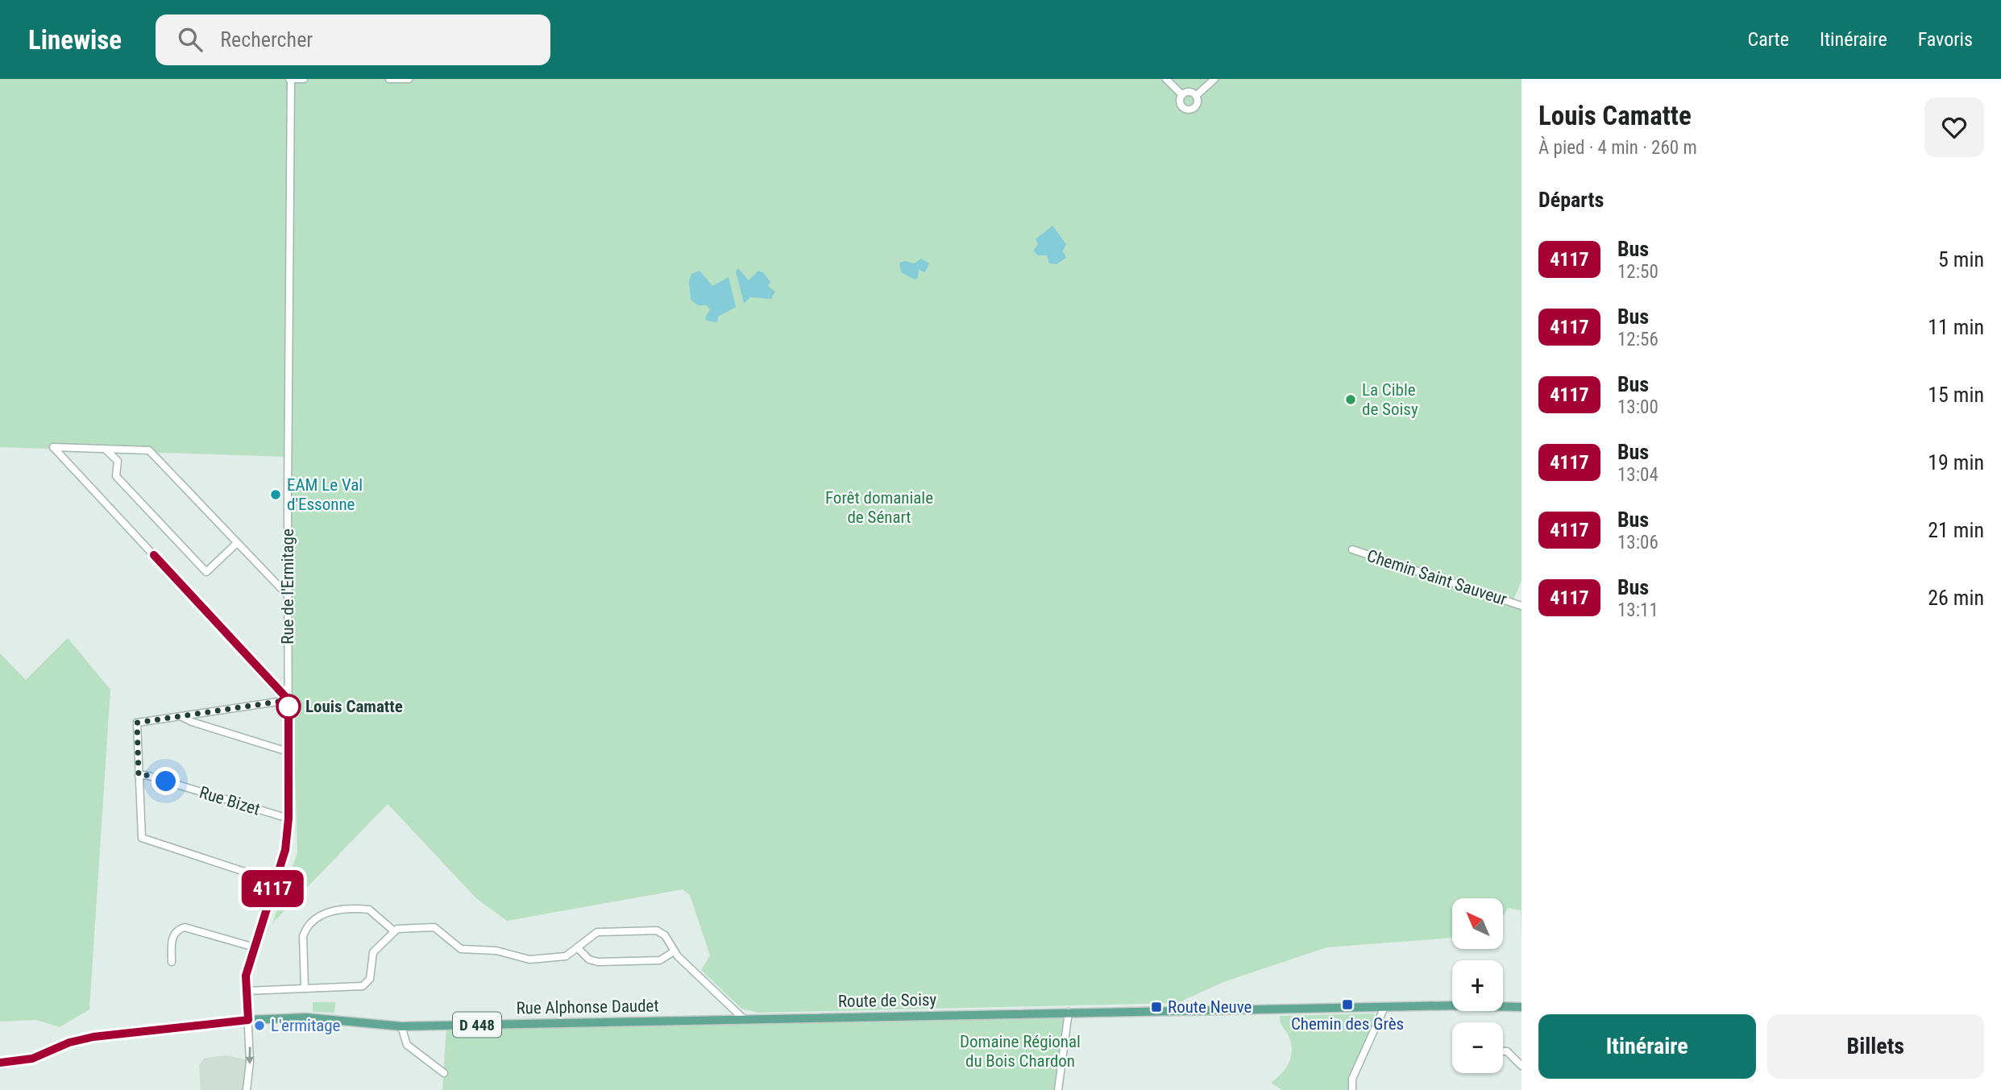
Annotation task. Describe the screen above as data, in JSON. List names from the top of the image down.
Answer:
{
  "streets": {
    "main road": ["Route de Soisy", "Rue Alphonse Daudet", "D 448"],
    "street": ["Chemin Saint Sauveur", "Rue de l'Ermitage", "Rue Bizet"]
  },
  "crossings": [
    ["Rue de l'Ermitage", "Rue Bizet"],
    ["Rue de l'Ermitage", "Rue Alphonse Daudet"],
    ["Route de Soisy", "Rue Alphonse Daudet"],
    ["Route de Soisy", "D 448"]
  ],
  "parks": ["Forêt domaniale de Sénart", "Domaine Régional du Bois Chardon"],
  "places": {
    "other": [
      "La Cible de Soisy",
      "EAM Le Val d'Essonne",
      "Louis Camatte",
      "L'ermitage"
    ],
    "transit": ["Chemin des Grès", "Route Neuve"]
  },
  "lines": ["bus line 4117"],
  "north": "top left",
  "page": {
    "header": "Linewise",
    "search": "Rechercher",
    "nav": ["Carte", "Itinéraire", "Favoris"],
    "on_map": "4117",
    "heading": [
      ["Louis Camatte", "À pied · 4 min · 260 m"],
      "Départs"
    ],
    "list": [
      {
        "mark": "4117",
        "name": "Bus",
        "note": "12:50",
        "value": "5 min"
      },
      {
        "mark": "4117",
        "name": "Bus",
        "note": "12:56",
        "value": "11 min"
      },
      {
        "mark": "4117",
        "name": "Bus",
        "note": "13:00",
        "value": "15 min"
      },
      {
        "mark": "4117",
        "name": "Bus",
        "note": "13:04",
        "value": "19 min"
      },
      {
        "mark": "4117",
        "name": "Bus",
        "note": "13:06",
        "value": "21 min"
      },
      {
        "mark": "4117",
        "name": "Bus",
        "note": "13:11",
        "value": "26 min"
      }
    ],
    "map_buttons": ["+", "−"],
    "buttons": ["Itinéraire", "Billets"]
  }
}
